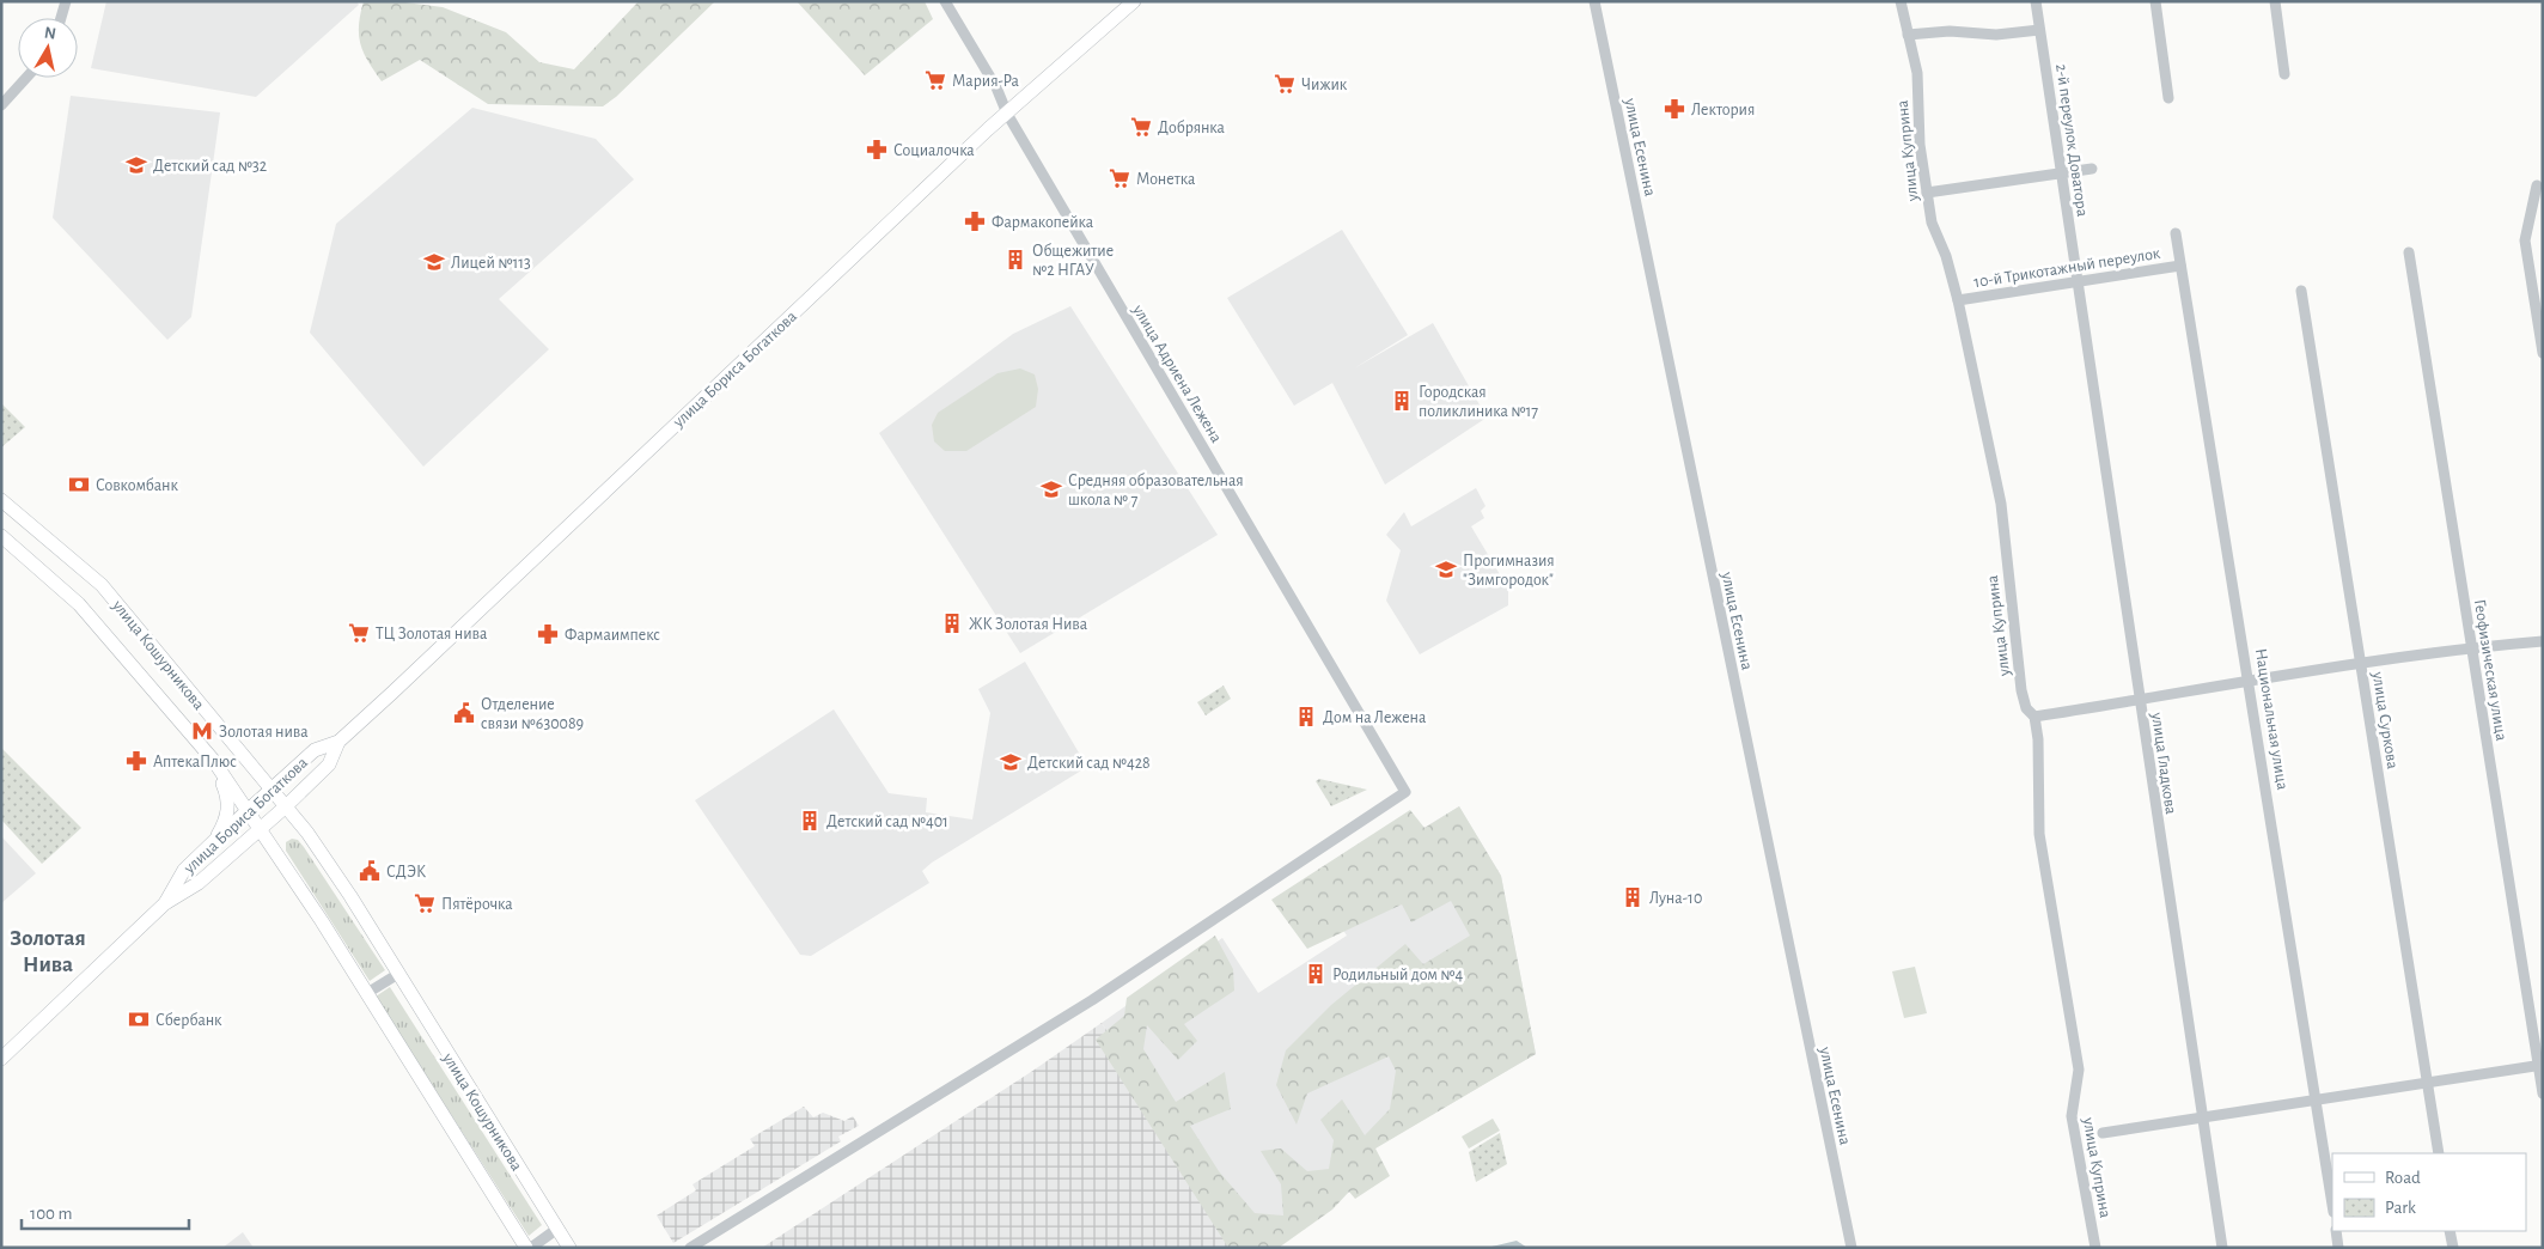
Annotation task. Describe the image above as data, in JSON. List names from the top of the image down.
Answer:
{
  "streets": {
    "main road": ["улица Бориса Богаткова", "улица Кошурникова"],
    "street": [
      "2-й переулок Доватора",
      "улица Есенина",
      "улица Куприна",
      "10-й Трикотажный переулок",
      "улица Адриена Лежена",
      "Геофизическая улица",
      "Национальная улица",
      "улица Суркова",
      "улица Гладкова"
    ]
  },
  "crossings": [
    ["2-й переулок Доватора", "10-й Трикотажный переулок"],
    ["2-й переулок Доватора", "улица Гладкова"],
    ["улица Куприна", "10-й Трикотажный переулок"],
    ["10-й Трикотажный переулок", "Национальная улица"],
    ["10-й Трикотажный переулок", "улица Гладкова"],
    ["улица Бориса Богаткова", "улица Адриена Лежена"],
    ["улица Бориса Богаткова", "улица Кошурникова"]
  ],
  "districts": ["Золотая Нива"],
  "places": {
    "supermarket": [
      "Мария-Ра",
      "Чижик",
      "Добрянка",
      "Монетка",
      "ТЦ Золотая нива",
      "Пятёрочка"
    ],
    "pharmacy": [
      "Лектория",
      "Социалочка",
      "Фармакопейка",
      "Фармаимпекс",
      "АптекаПлюс"
    ],
    "school or university": [
      "Детский сад №32",
      "Лицей №113",
      "Средняя образовательная школа № 7",
      "Прогимназия \"Зимгородок\"",
      "Детский сад №428"
    ],
    "building": [
      "Общежитие №2 НГАУ",
      "Городская поликлиника №17",
      "ЖК Золотая Нива",
      "Дом на Лежена",
      "Детский сад №401",
      "Луна-10",
      "Родильный дом №4"
    ],
    "bank": ["Совкомбанк", "Сбербанк"],
    "public building": ["Отделение связи №630089", "СДЭК"],
    "metro station": ["Золотая нива"]
  },
  "legend": ["Road", "Park"],
  "scale_bar": "100 m",
  "north": "top"
}
